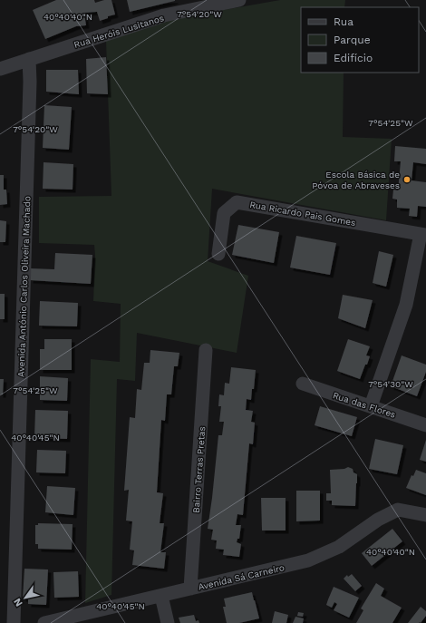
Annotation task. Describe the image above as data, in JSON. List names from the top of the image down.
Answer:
{
  "streets": {
    "street": [
      "Rua Heróis Lusitanos",
      "Rua Ricardo Pais Gomes",
      "Avenida António Carlos Oliveira Machado",
      "Rua das Flores",
      "Bairro Terras Pretas",
      "Avenida Sá Carneiro"
    ]
  },
  "crossings": [
    ["Rua Heróis Lusitanos", "Avenida António Carlos Oliveira Machado"],
    ["Bairro Terras Pretas", "Avenida Sá Carneiro"]
  ],
  "places": ["Escola Básica de Póvoa de Abraveses"],
  "legend": ["Rua", "Parque", "Edifício"],
  "north": "bottom left",
  "coordinates": [
    "7°54'20\"W",
    "40°40'40\"N",
    "7°54'25\"W",
    "7°54'30\"W",
    "40°40'45\"N"
  ]
}
